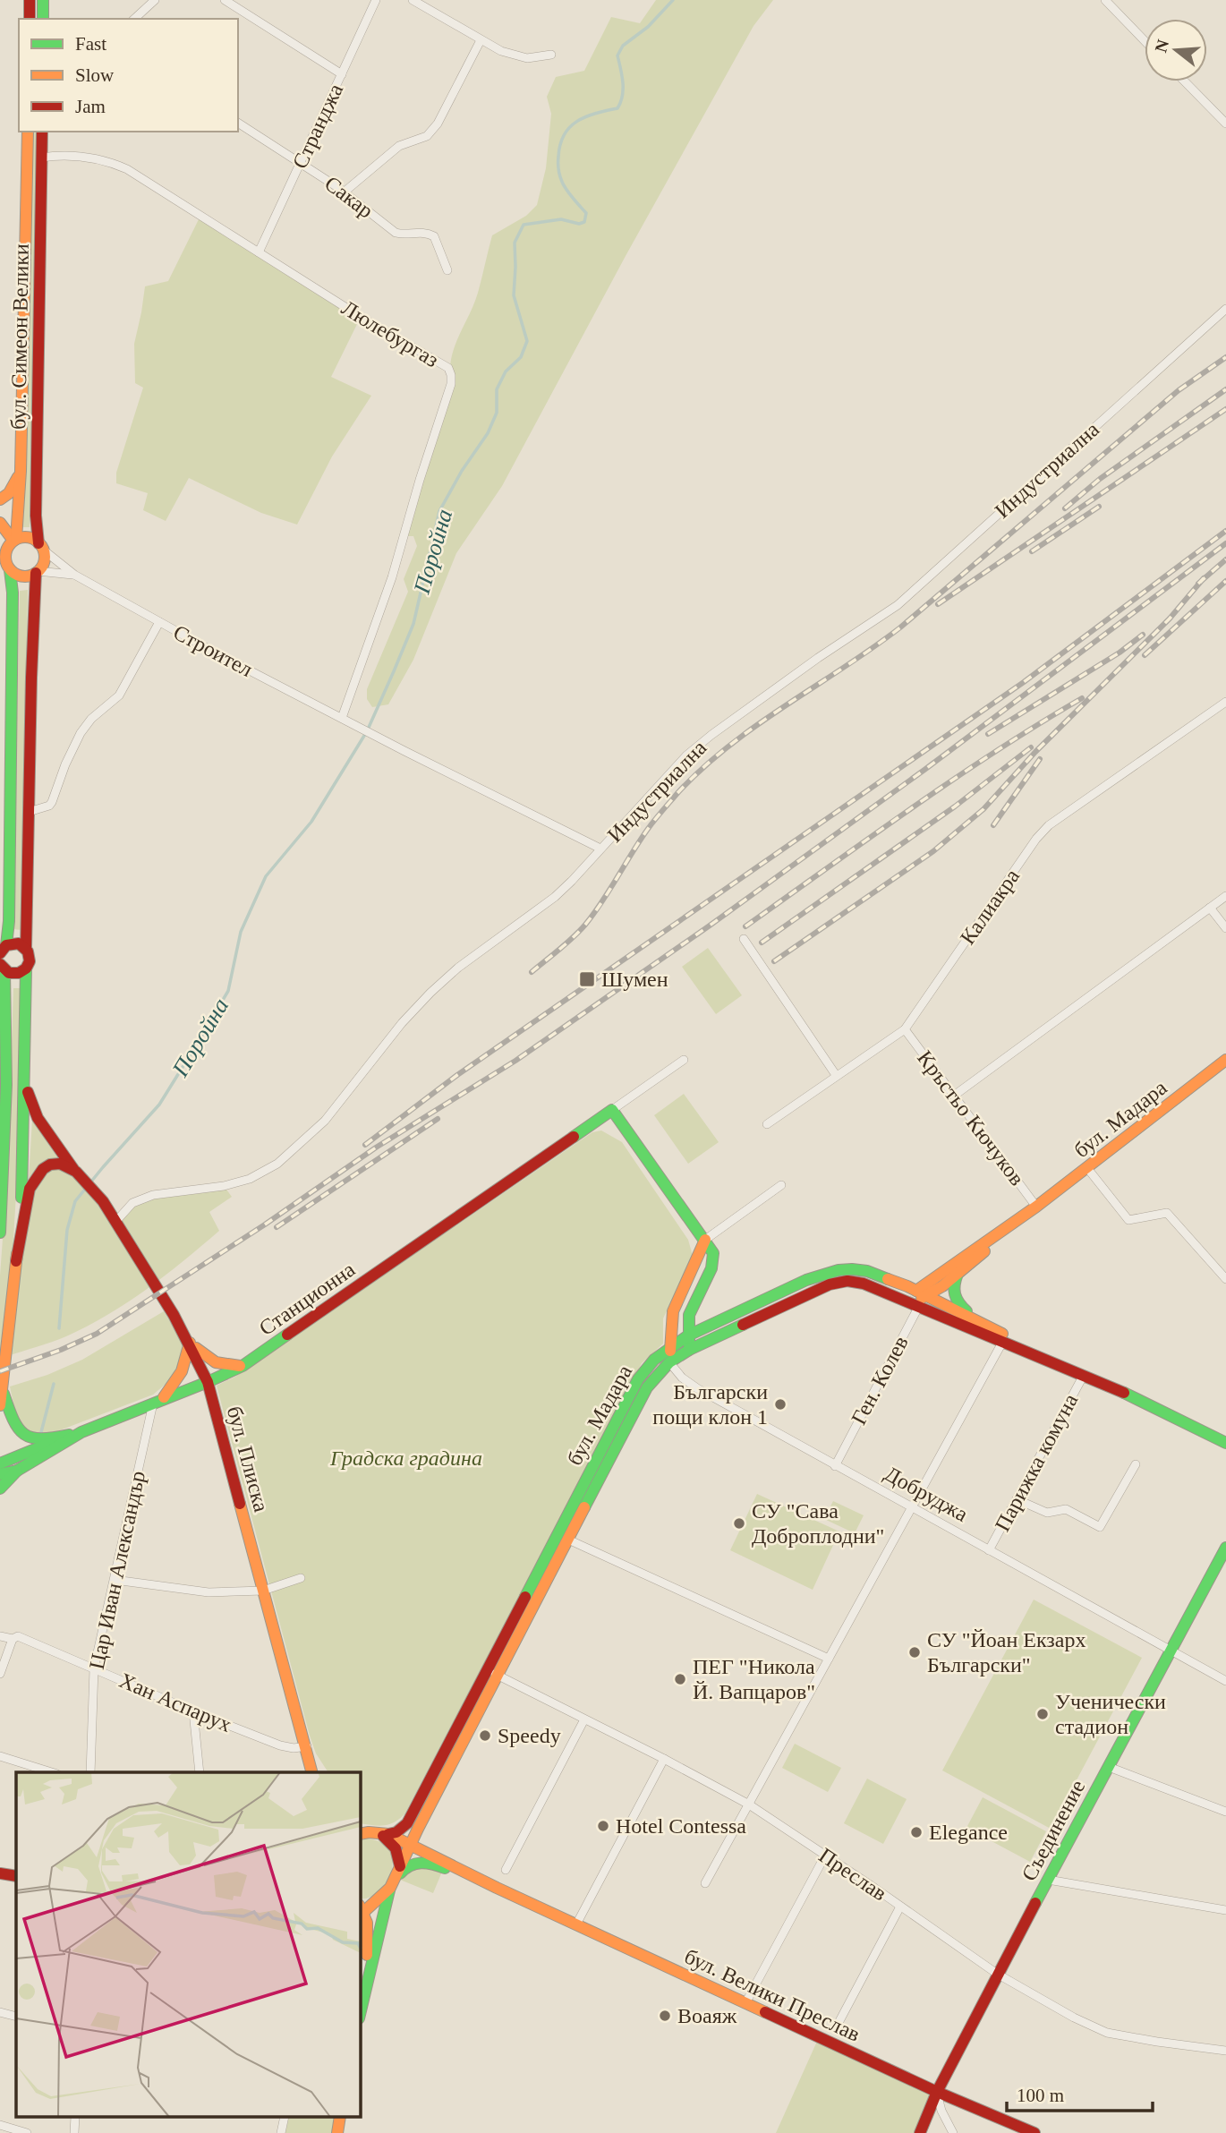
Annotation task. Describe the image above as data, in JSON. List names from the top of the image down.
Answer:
{
  "streets": {
    "main road": [
      "бул. Симеон Велики",
      "бул. Мадара",
      "Станционна",
      "бул. Плиска",
      "Съединение",
      "бул. Велики Преслав"
    ],
    "street": [
      "Странджа",
      "Сакар",
      "Люлебургаз",
      "Индустриална",
      "Строител",
      "Калиакра",
      "Кръстьо Кючуков",
      "Ген. Колев",
      "Парижка комуна",
      "Добруджа",
      "Цар Иван Александър",
      "Хан Аспарух",
      "Преслав"
    ]
  },
  "crossings": [
    ["Странджа", "Сакар"],
    ["Странджа", "Люлебургаз"],
    ["Люлебургаз", "бул. Симеон Велики"],
    ["Люлебургаз", "Строител"],
    ["Индустриална", "Строител"],
    ["Индустриална", "бул. Плиска"],
    ["Калиакра", "Кръстьо Кючуков"],
    ["Кръстьо Кючуков", "бул. Мадара"],
    ["бул. Мадара", "Ген. Колев"],
    ["бул. Мадара", "Добруджа"],
    ["бул. Мадара", "Преслав"],
    ["бул. Мадара", "бул. Велики Преслав"],
    ["Станционна", "бул. Плиска"],
    ["Станционна", "Цар Иван Александър"],
    ["Ген. Колев", "Добруджа"],
    ["бул. Плиска", "Хан Аспарух"],
    ["Парижка комуна", "Добруджа"],
    ["Добруджа", "Съединение"],
    ["Цар Иван Александър", "Хан Аспарух"],
    ["Съединение", "Преслав"],
    ["Съединение", "бул. Велики Преслав"]
  ],
  "water": ["Поройна"],
  "parks": ["Градска градина"],
  "places": {
    "transit": ["Шумен"],
    "other": [
      "Български пощи клон 1",
      "СУ \"Сава Доброплодни\"",
      "СУ \"Йоан Екзарх Български\"",
      "ПЕГ \"Никола Й. Вапцаров\"",
      "Ученически стадион",
      "Speedy",
      "Hotel Contessa",
      "Elegance",
      "Воаяж"
    ]
  },
  "legend": ["Fast", "Slow", "Jam"],
  "scale_bar": "100 m",
  "north": "left"
}
